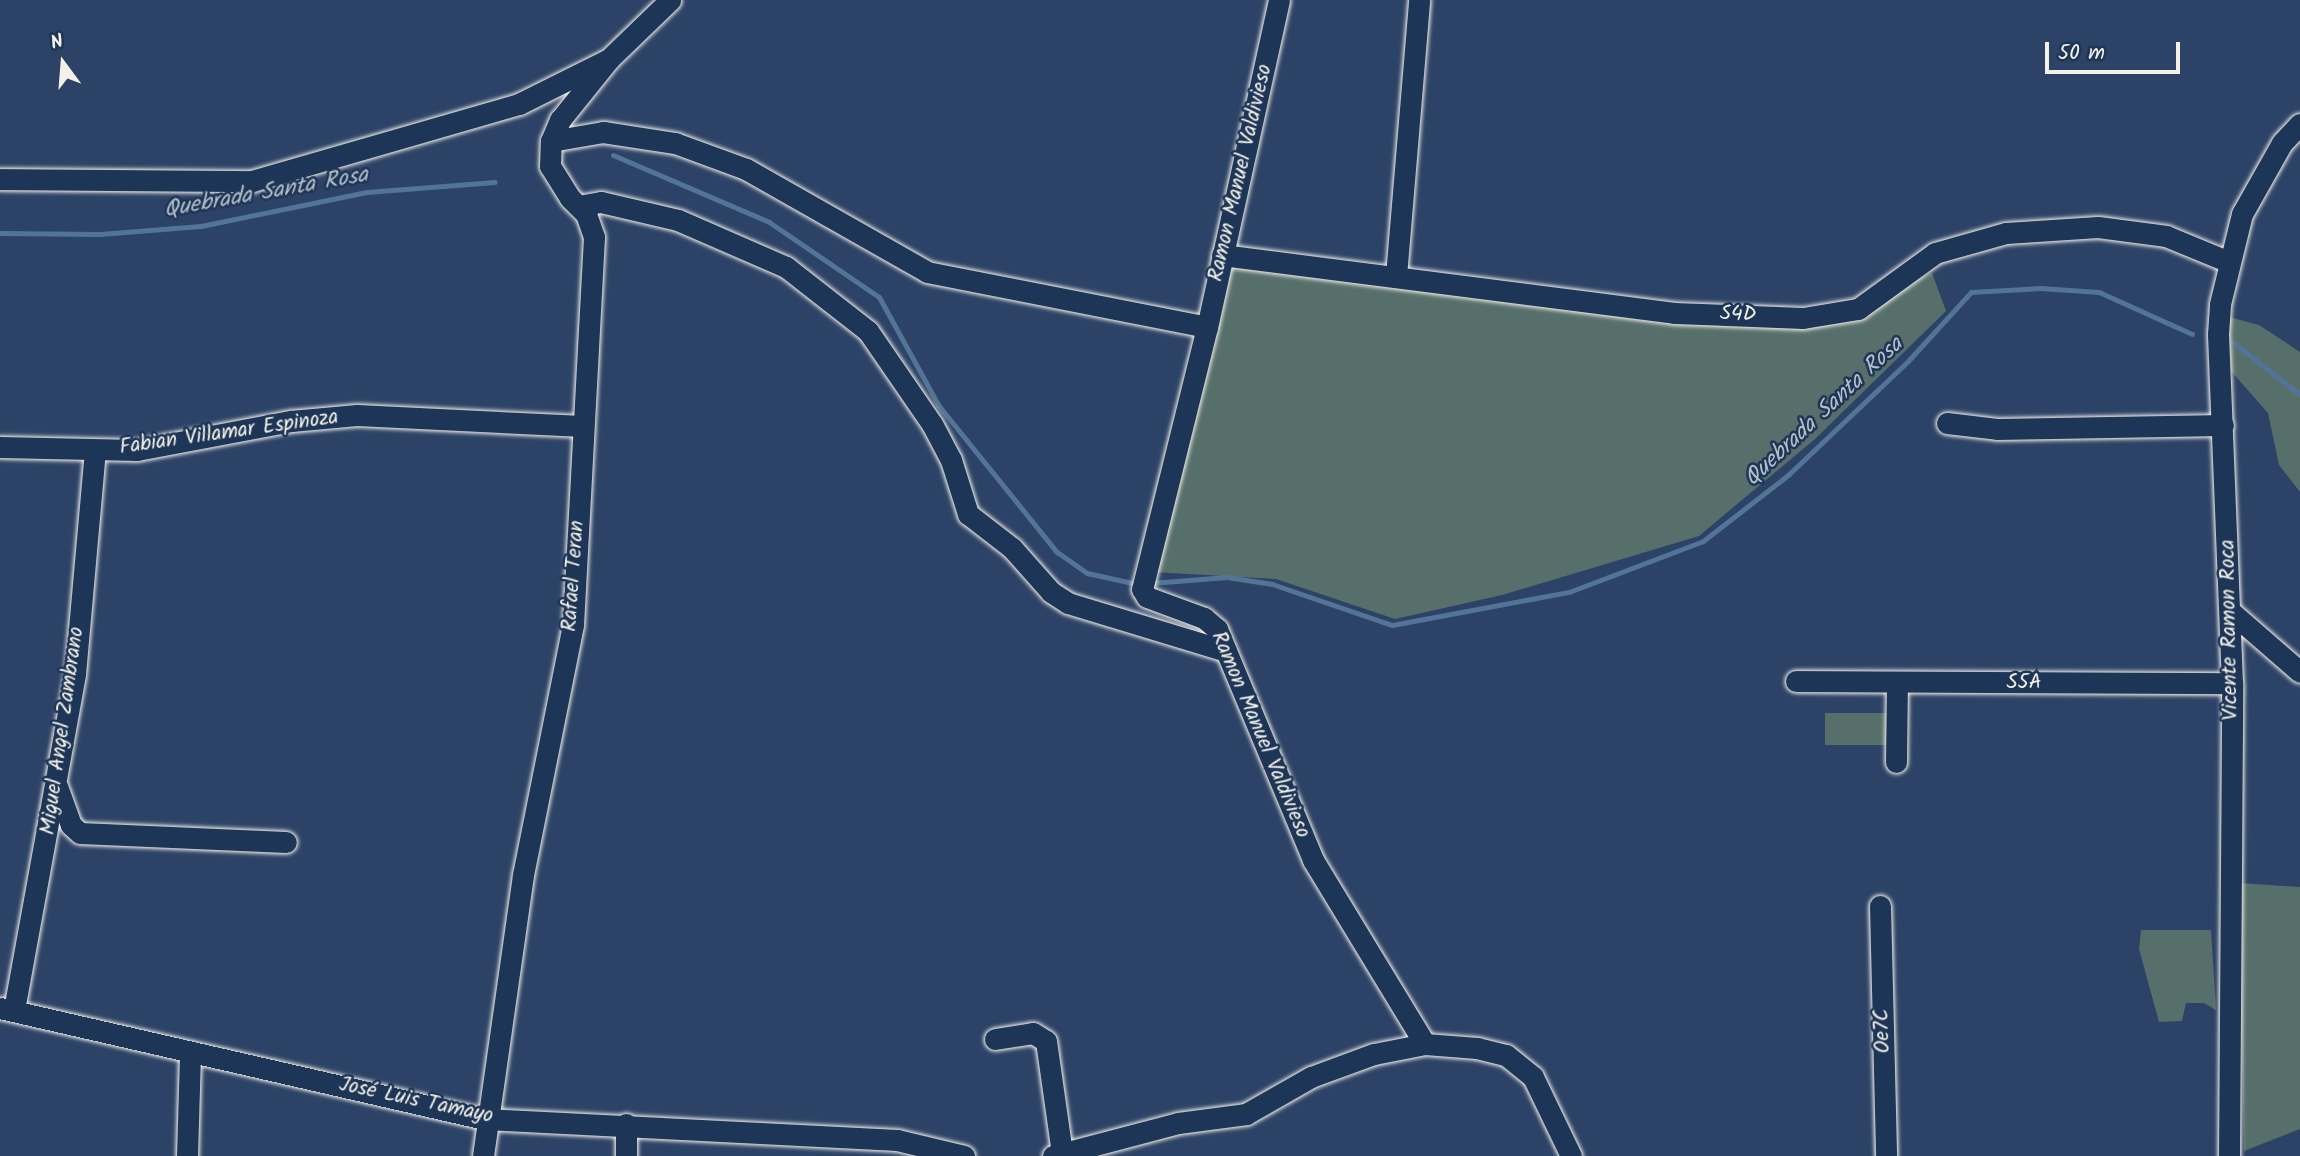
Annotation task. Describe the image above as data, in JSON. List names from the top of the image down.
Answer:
{
  "streets": {
    "street": [
      "Ramon Manuel Valdivieso",
      "S4D",
      "Fabian Villamar Espinoza",
      "Rafael Teran",
      "Vicente Ramon Roca",
      "S5A",
      "Miguel Angel Zambrano",
      "Oe7C",
      "José Luis Tamayo"
    ]
  },
  "crossings": [
    ["Ramon Manuel Valdivieso", "S4D"],
    ["S4D", "Vicente Ramon Roca"],
    ["Fabian Villamar Espinoza", "Rafael Teran"],
    ["Fabian Villamar Espinoza", "Miguel Angel Zambrano"],
    ["Rafael Teran", "José Luis Tamayo"],
    ["Vicente Ramon Roca", "S5A"],
    ["Miguel Angel Zambrano", "José Luis Tamayo"]
  ],
  "water": ["Quebrada Santa Rosa"],
  "scale_bar": "50 m",
  "north": "top"
}
